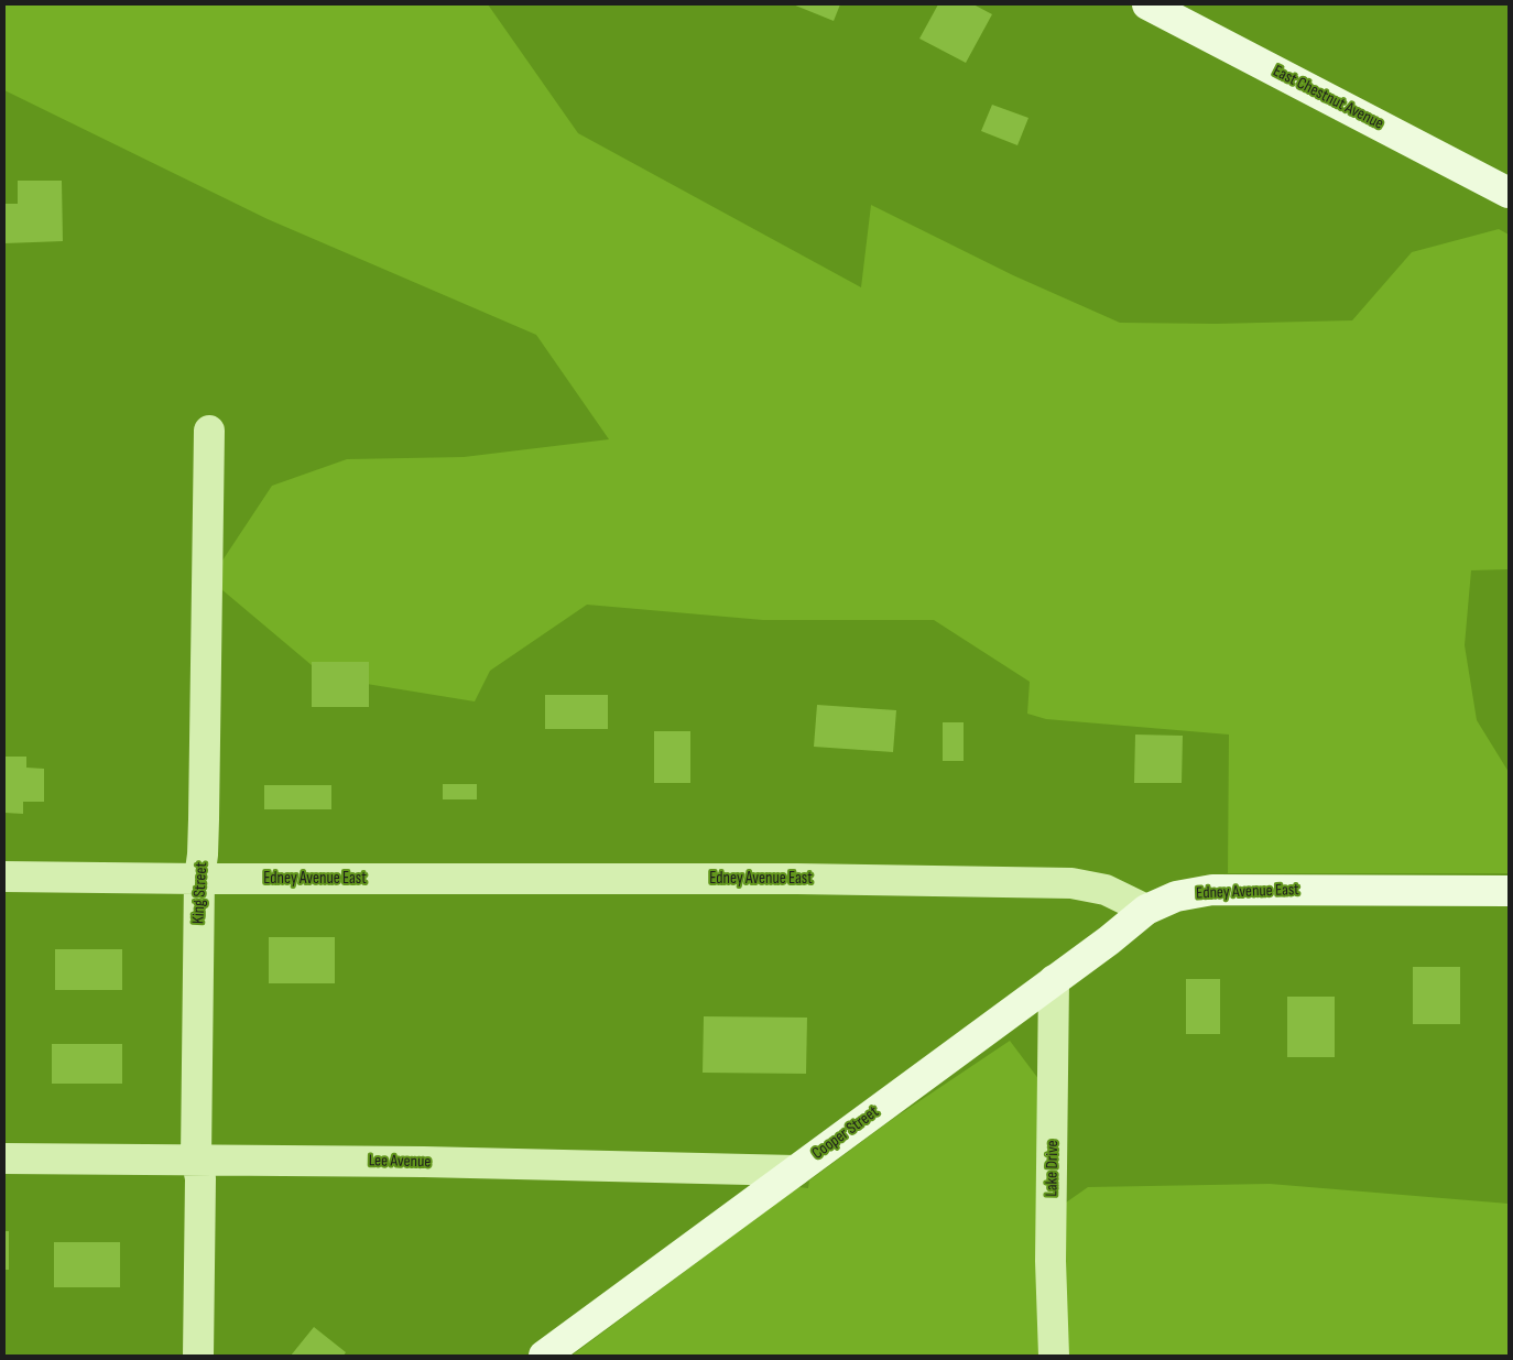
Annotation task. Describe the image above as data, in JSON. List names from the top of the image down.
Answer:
{
  "streets": {
    "street": [
      "East Chestnut Avenue",
      "Edney Avenue East",
      "King Street",
      "Cooper Street",
      "Lee Avenue",
      "Lake Drive"
    ]
  },
  "crossings": [
    ["Edney Avenue East", "King Street"],
    ["Edney Avenue East", "Cooper Street"],
    ["King Street", "Lee Avenue"],
    ["Cooper Street", "Lee Avenue"],
    ["Cooper Street", "Lake Drive"]
  ]
}
